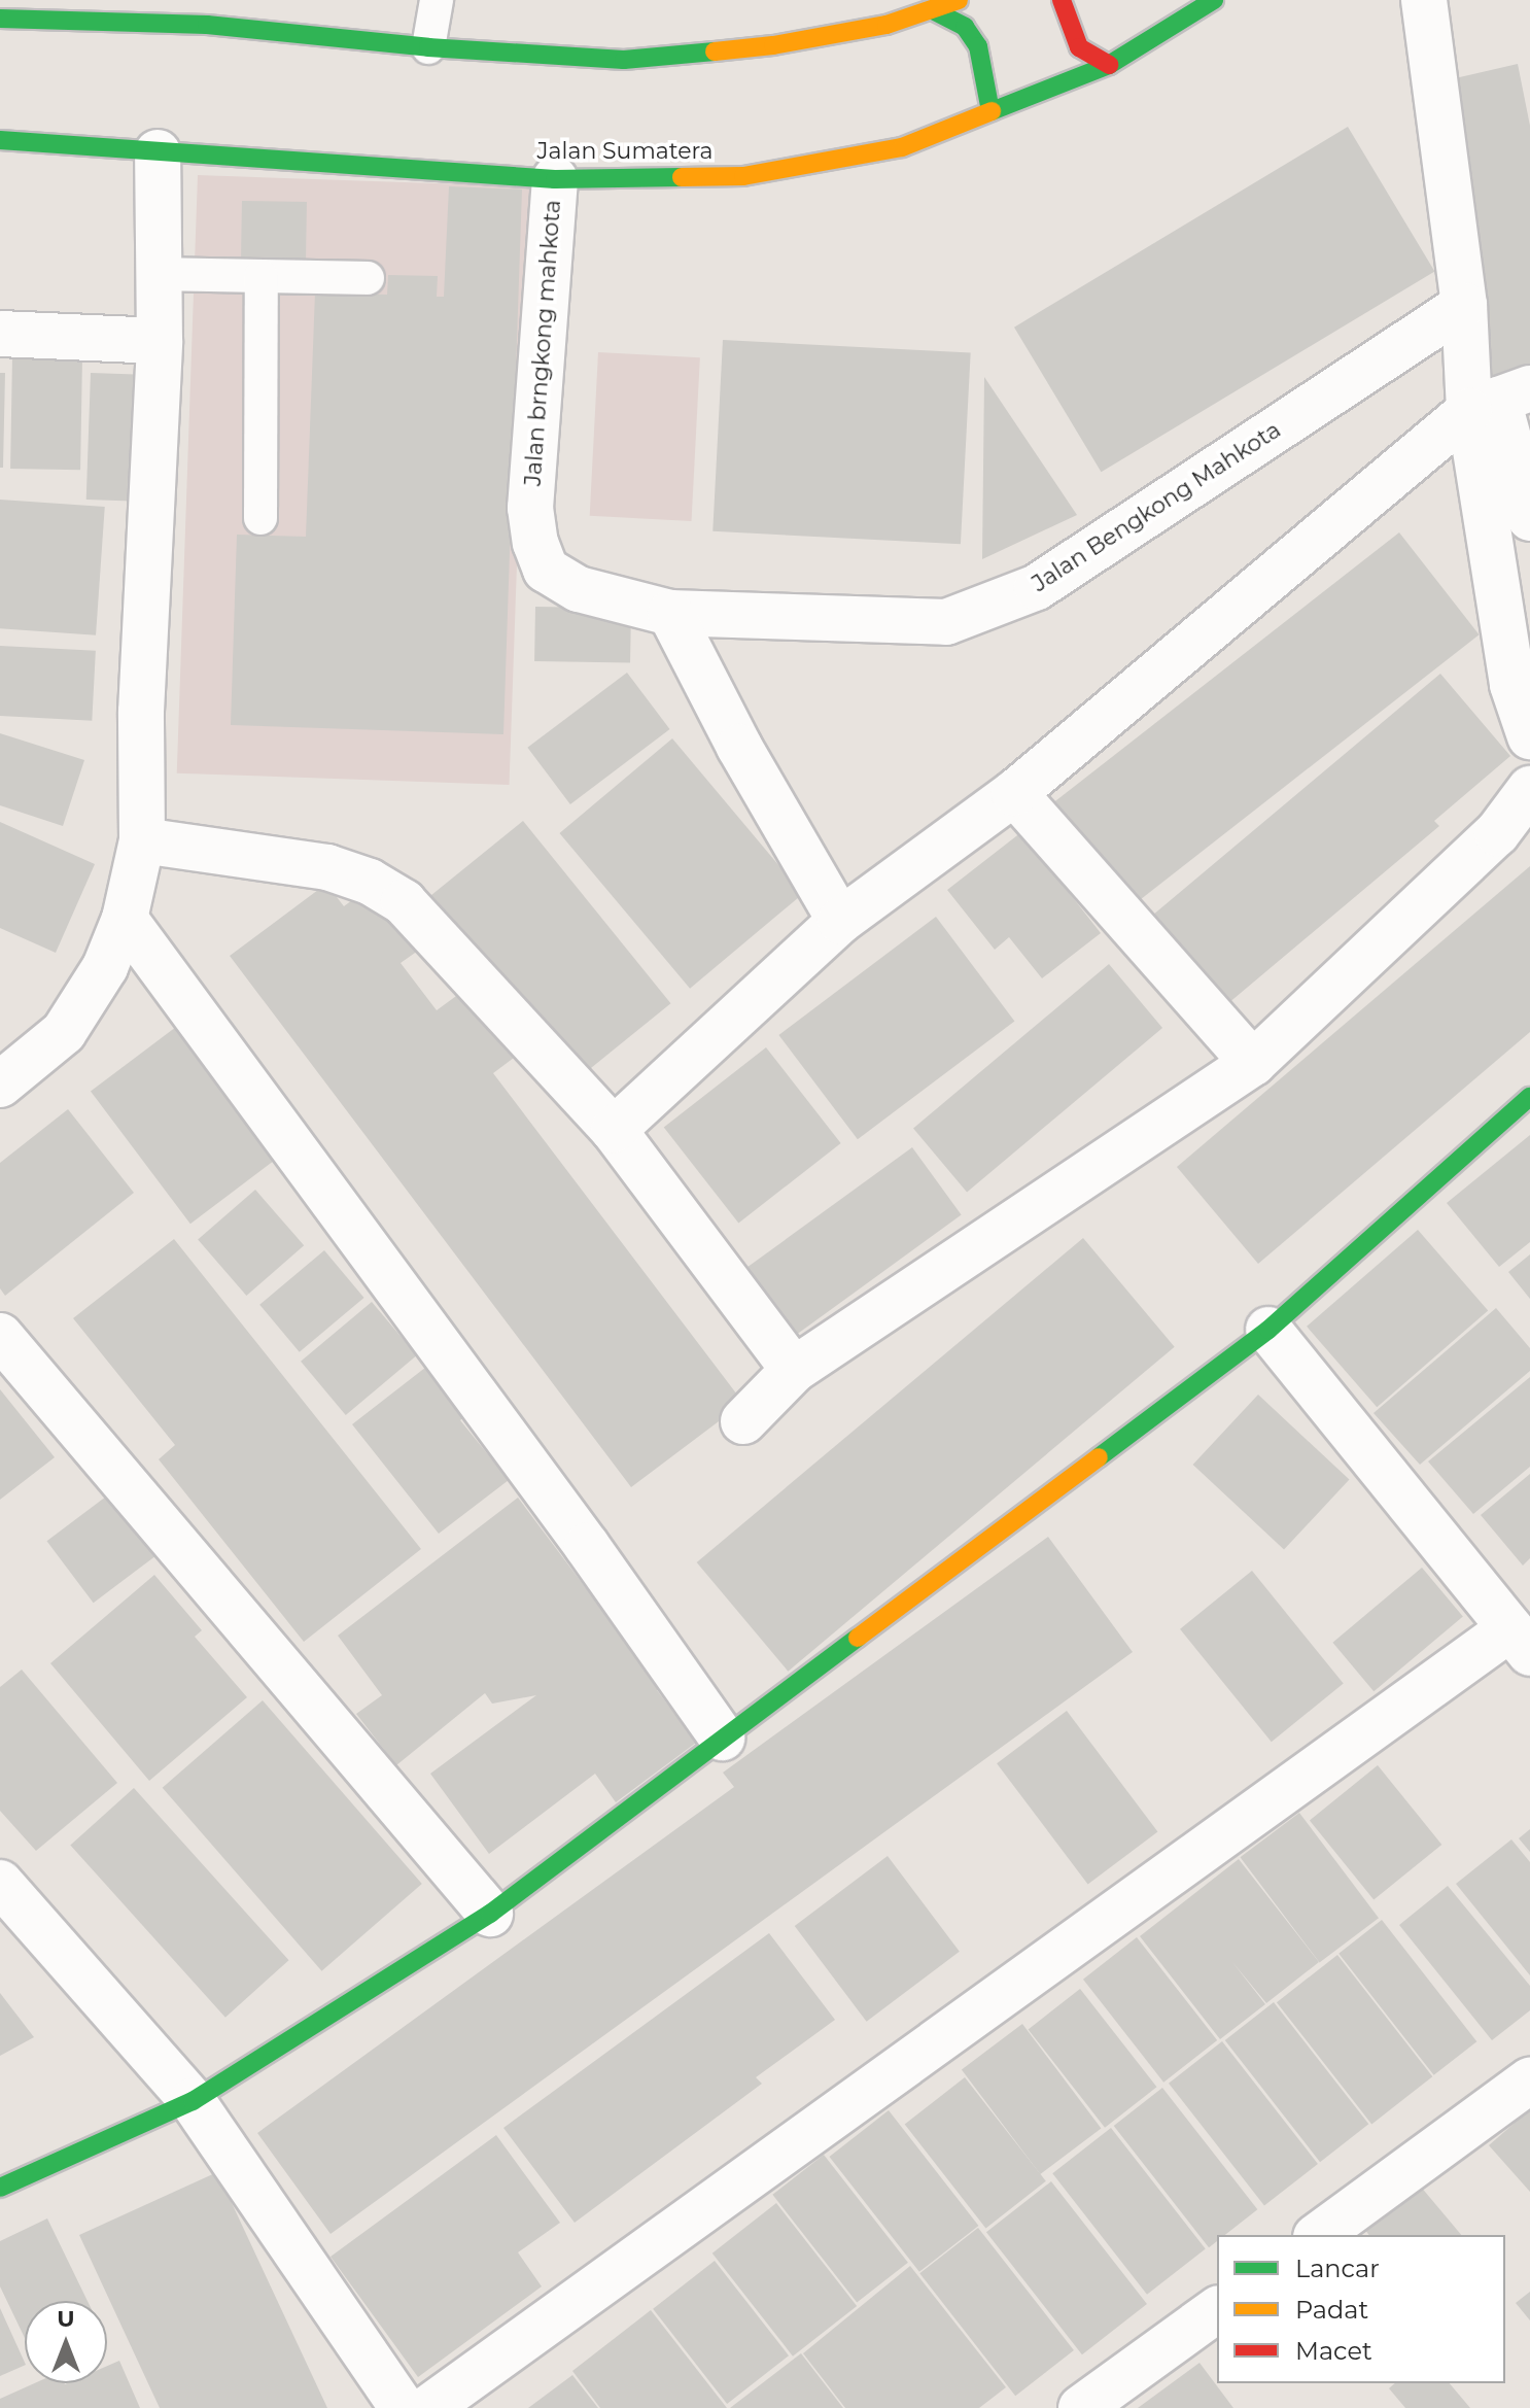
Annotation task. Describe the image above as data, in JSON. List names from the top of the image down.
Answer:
{
  "streets": {
    "main road": ["Jalan Sumatera"],
    "street": ["Jalan brngkong mahkota", "Jalan Bengkong Mahkota"]
  },
  "crossings": [
    ["Jalan Sumatera", "Jalan brngkong mahkota"],
    ["Jalan brngkong mahkota", "Jalan Bengkong Mahkota"]
  ],
  "legend": ["Lancar", "Padat", "Macet"],
  "north": "top"
}
